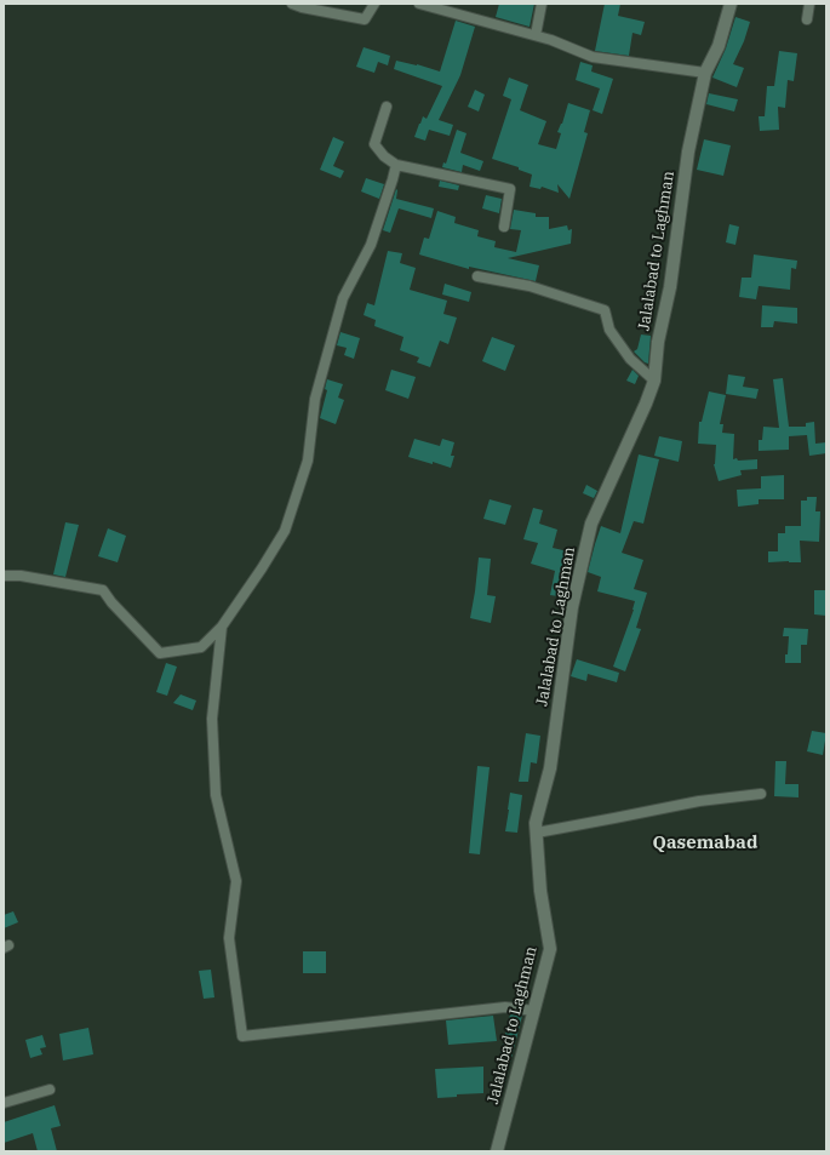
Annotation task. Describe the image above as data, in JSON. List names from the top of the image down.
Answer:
{
  "streets": {
    "street": ["Jalalabad to Laghman"]
  },
  "districts": ["Qasemabad"]
}
